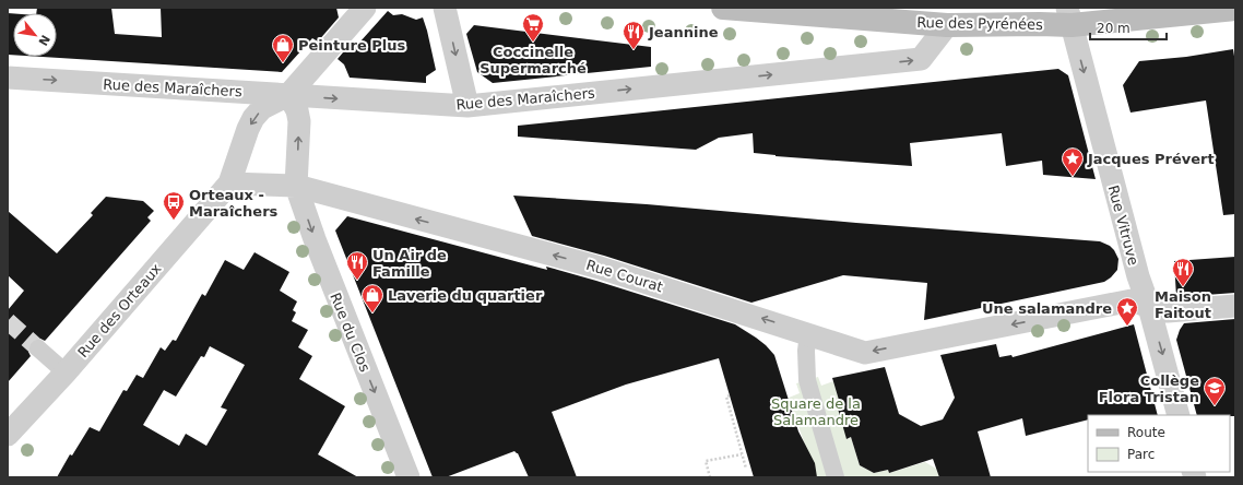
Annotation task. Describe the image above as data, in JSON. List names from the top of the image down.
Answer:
{
  "streets": {
    "main road": ["Rue des Pyrénées"],
    "street": [
      "Rue des Maraîchers",
      "Rue Vitruve",
      "Rue Courat",
      "Rue des Orteaux",
      "Rue du Clos"
    ]
  },
  "crossings": [
    ["Rue des Pyrénées", "Rue des Maraîchers"],
    ["Rue des Pyrénées", "Rue Vitruve"],
    ["Rue des Maraîchers", "Rue des Orteaux"],
    ["Rue Vitruve", "Rue Courat"],
    ["Rue Courat", "Rue du Clos"]
  ],
  "one_way": [
    "Rue des Maraîchers",
    "Rue Vitruve",
    "Rue Courat",
    "Rue du Clos"
  ],
  "parks": ["Square de la Salamandre"],
  "places": {
    "supermarket": ["Coccinelle Supermarché"],
    "restaurant": ["Jeannine", "Un Air de Famille", "Maison Faitout"],
    "shop": ["Peinture Plus", "Laverie du quartier"],
    "place": ["Jacques Prévert", "Une salamandre"],
    "bus stop": ["Orteaux - Maraîchers"],
    "school or university": ["Collège Flora Tristan"]
  },
  "legend": ["Route", "Parc"],
  "scale_bar": "20 m",
  "north": "bottom right"
}
